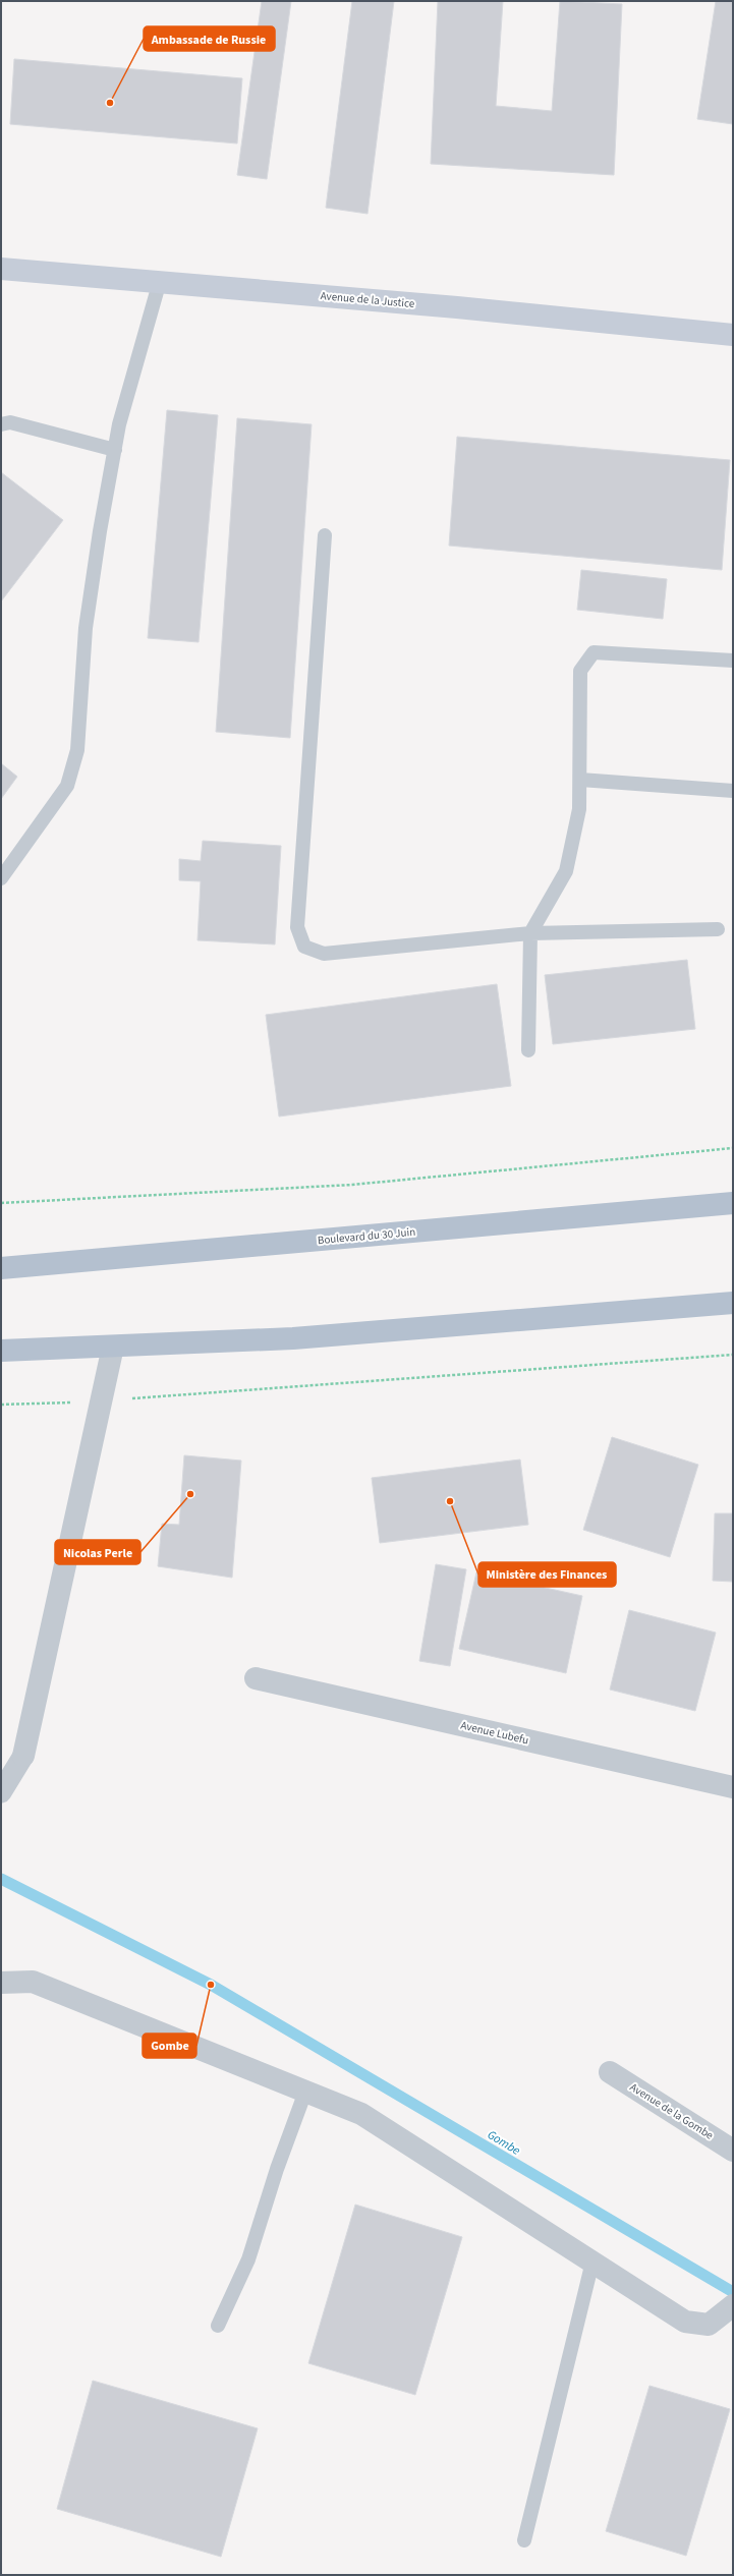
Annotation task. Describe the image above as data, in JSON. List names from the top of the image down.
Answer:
{
  "streets": {
    "main road": ["Avenue de la Justice", "Boulevard du 30 Juin"],
    "street": ["Avenue Lubefu", "Avenue de la Gombe"]
  },
  "water": ["Gombe"],
  "places": [
    "Ambassade de Russie",
    "Nicolas Perle",
    "Ministère des Finances",
    "Gombe"
  ]
}
